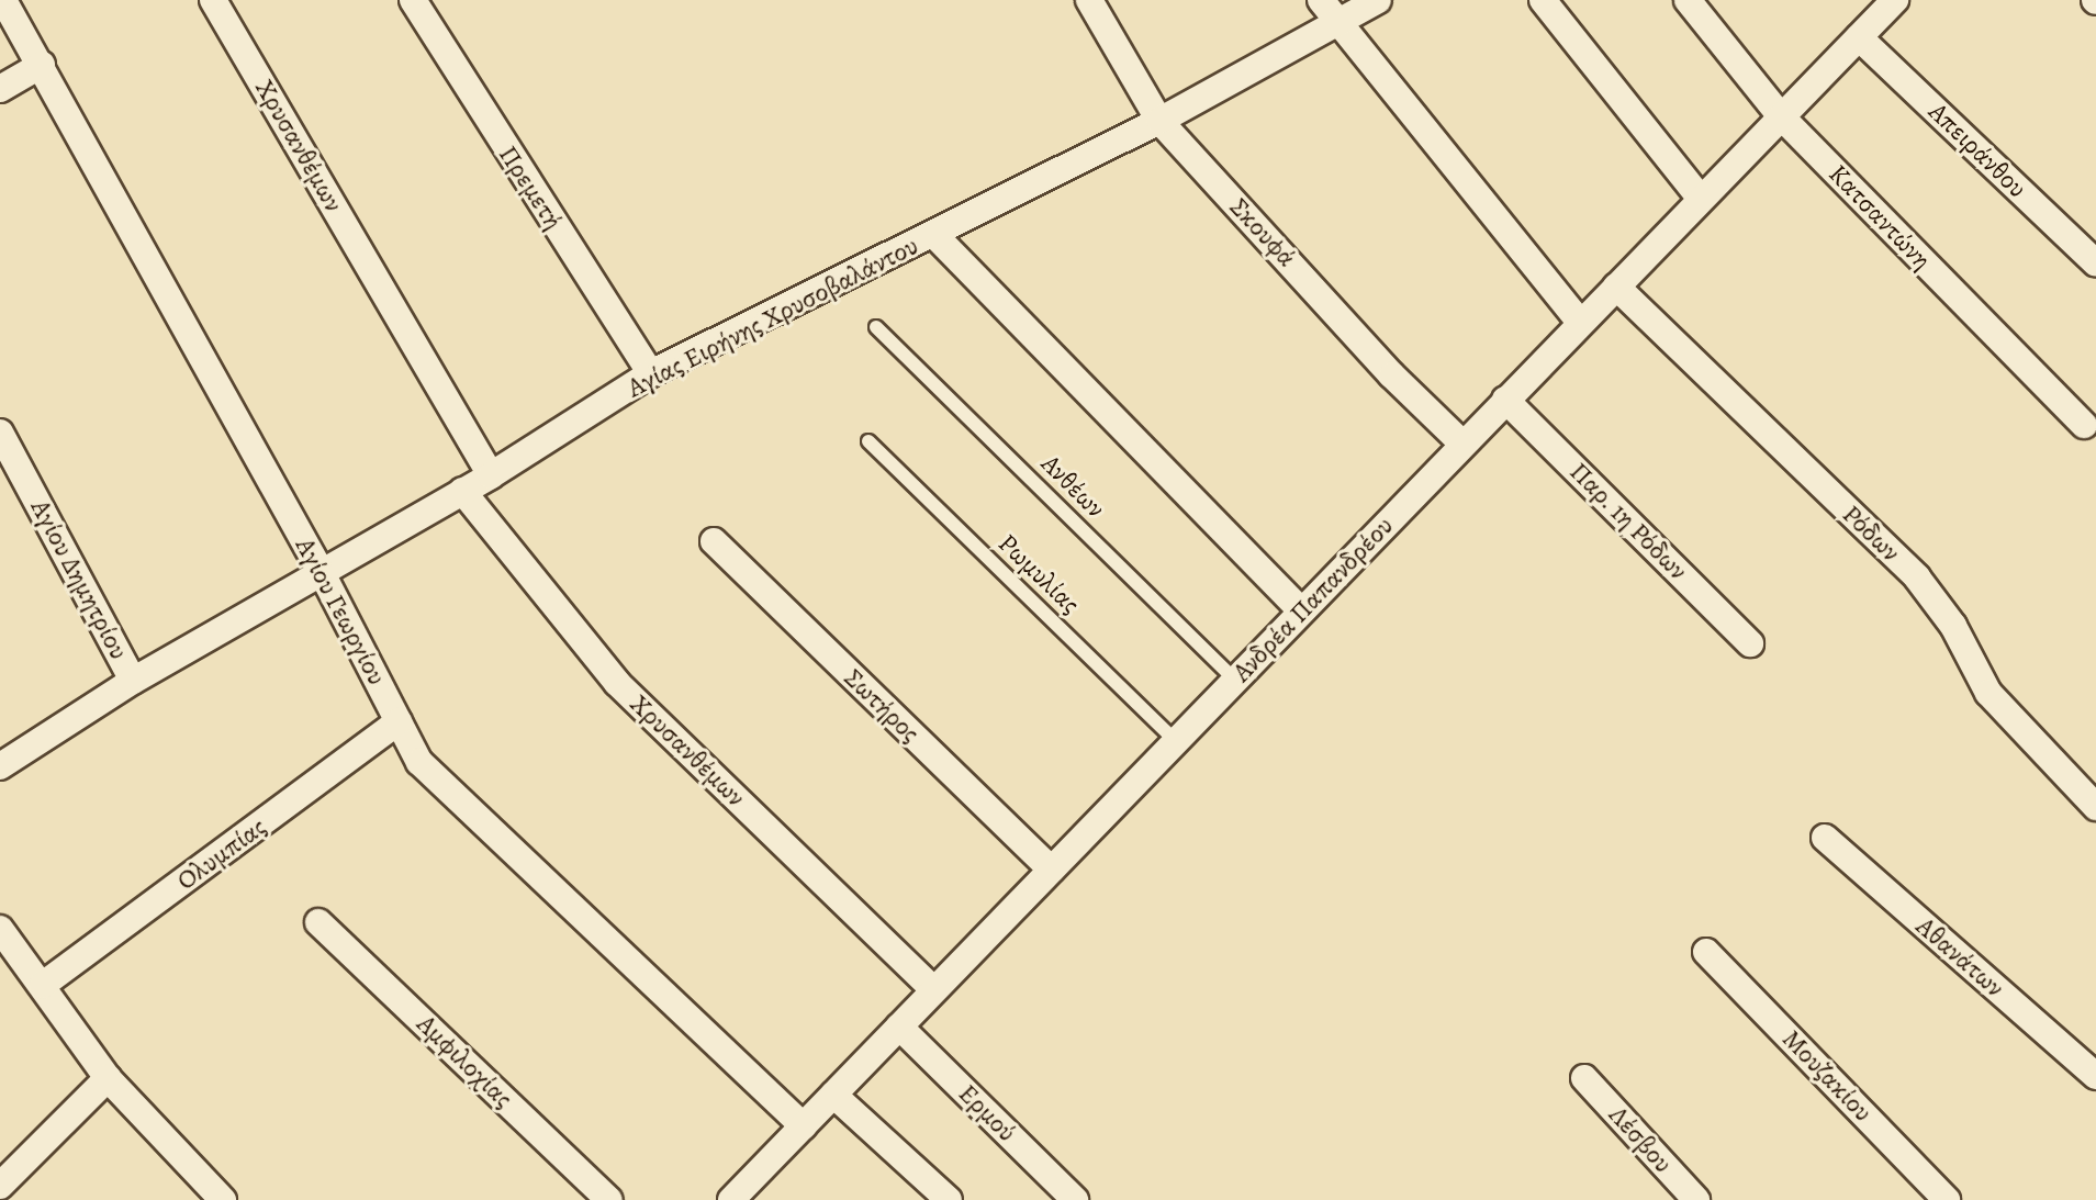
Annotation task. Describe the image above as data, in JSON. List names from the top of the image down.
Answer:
{
  "streets": {
    "street": [
      "Χρυσανθέμων",
      "Απειράνθου",
      "Πρεμετή",
      "Κατσαντώνη",
      "Σκουφά",
      "Αγίας Ειρήνης Χρυσοβαλάντου",
      "Παρ. 1η Ρόδων",
      "Ρόδων",
      "Αγίου Δημητρίου",
      "Ανδρέα Παπανδρέου",
      "Αγίου Γεωργίου",
      "Σωτήρος",
      "Ολυμπίας",
      "Αθανάτων",
      "Αμφιλοχίας",
      "Μουζακίου",
      "Ερμού",
      "Λέσβου"
    ],
    "lane": ["Ανθέων", "Ρωμυλίας"]
  },
  "crossings": [
    ["Χρυσανθέμων", "Αγίας Ειρήνης Χρυσοβαλάντου"],
    ["Χρυσανθέμων", "Ανδρέα Παπανδρέου"],
    ["Απειράνθου", "Ανδρέα Παπανδρέου"],
    ["Πρεμετή", "Αγίας Ειρήνης Χρυσοβαλάντου"],
    ["Κατσαντώνη", "Ανδρέα Παπανδρέου"],
    ["Σκουφά", "Αγίας Ειρήνης Χρυσοβαλάντου"],
    ["Σκουφά", "Ανδρέα Παπανδρέου"],
    ["Αγίας Ειρήνης Χρυσοβαλάντου", "Αγίου Δημητρίου"],
    ["Αγίας Ειρήνης Χρυσοβαλάντου", "Αγίου Γεωργίου"],
    ["Ανθέων", "Ανδρέα Παπανδρέου"],
    ["Παρ. 1η Ρόδων", "Ανδρέα Παπανδρέου"],
    ["Ρόδων", "Ανδρέα Παπανδρέου"],
    ["Ρωμυλίας", "Ανδρέα Παπανδρέου"],
    ["Ανδρέα Παπανδρέου", "Αγίου Γεωργίου"],
    ["Ανδρέα Παπανδρέου", "Σωτήρος"],
    ["Ανδρέα Παπανδρέου", "Ερμού"],
    ["Αγίου Γεωργίου", "Ολυμπίας"]
  ]
}
